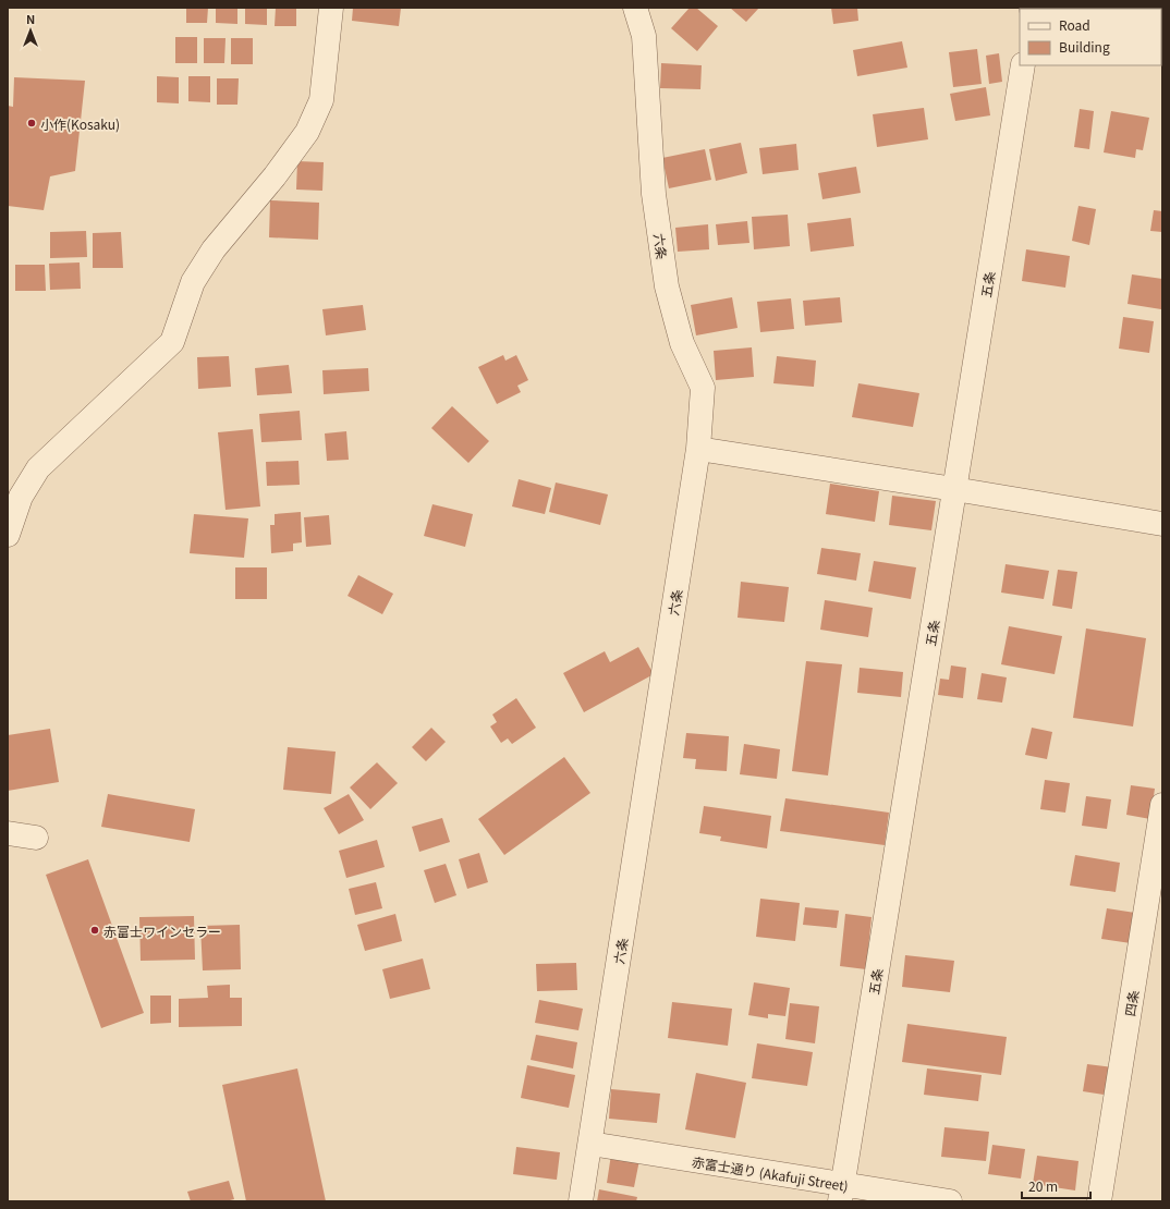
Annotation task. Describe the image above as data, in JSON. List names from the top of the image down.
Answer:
{
  "streets": {
    "street": [
      "六条",
      "五条",
      "四条",
      "赤富士通り (Akafuji Street)"
    ]
  },
  "crossings": [
    ["六条", "赤富士通り (Akafuji Street)"],
    ["五条", "赤富士通り (Akafuji Street)"]
  ],
  "places": ["小作(Kosaku)", "赤富士ワインセラー"],
  "legend": ["Road", "Building"],
  "scale_bar": "20 m",
  "north": "top"
}
